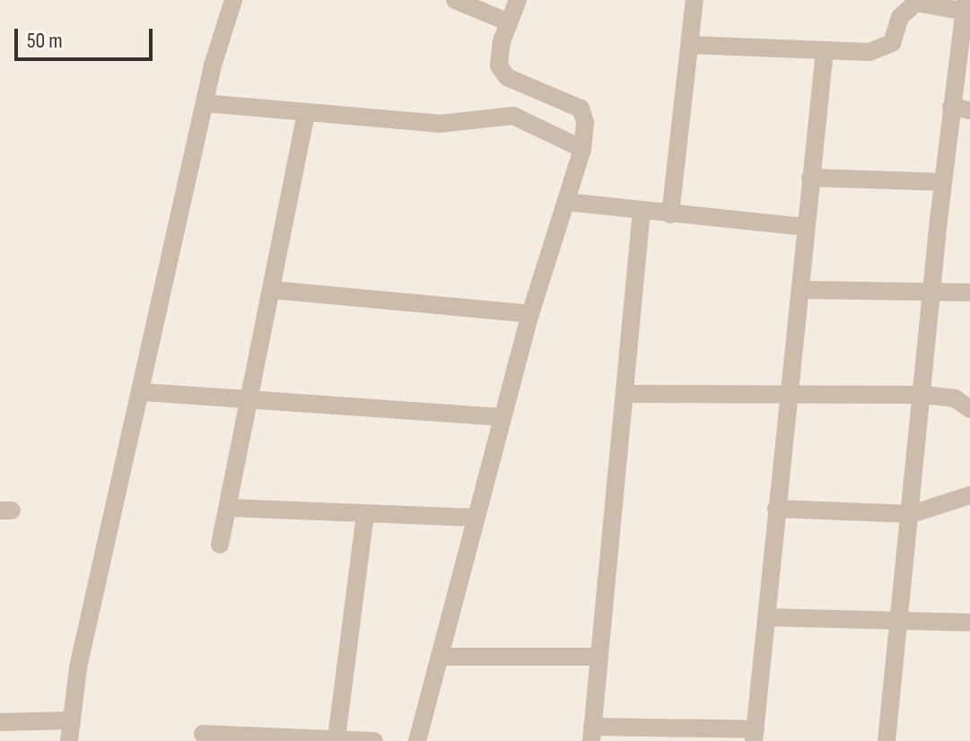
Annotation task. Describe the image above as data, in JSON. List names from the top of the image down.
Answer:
{
  "scale_bar": "50 m"
}
